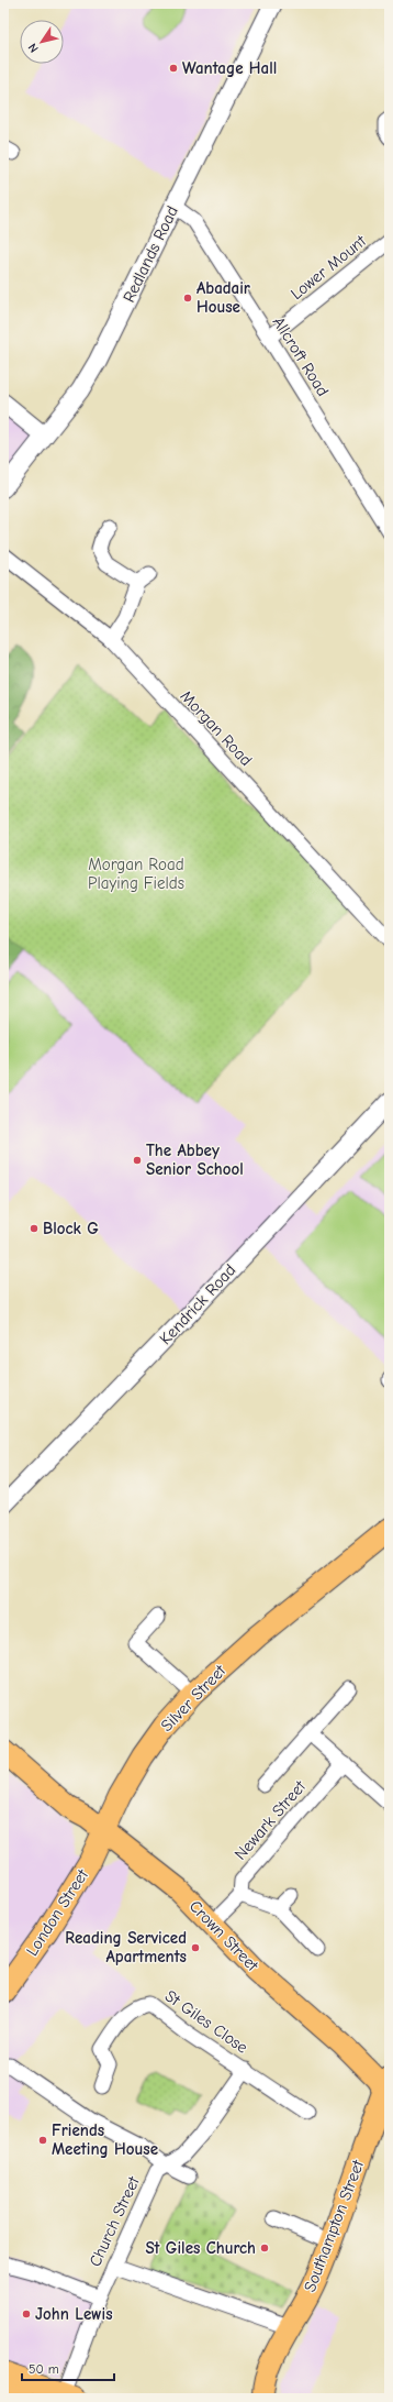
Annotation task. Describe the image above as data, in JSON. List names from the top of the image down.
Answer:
{
  "streets": {
    "main road": [
      "Silver Street",
      "London Street",
      "Crown Street",
      "Southampton Street"
    ],
    "street": [
      "Redlands Road",
      "Lower Mount",
      "Allcroft Road",
      "Morgan Road",
      "Kendrick Road",
      "Newark Street",
      "St Giles Close",
      "Church Street"
    ]
  },
  "crossings": [
    ["Redlands Road", "Allcroft Road"],
    ["Lower Mount", "Allcroft Road"],
    ["Silver Street", "London Street"],
    ["Silver Street", "Crown Street"],
    ["London Street", "Crown Street"],
    ["Crown Street", "Southampton Street"],
    ["St Giles Close", "Church Street"]
  ],
  "parks": ["Morgan Road Playing Fields"],
  "places": [
    "Wantage Hall",
    "Abadair House",
    "The Abbey Senior School",
    "Block G",
    "Reading Serviced Apartments",
    "Friends Meeting House",
    "St Giles Church",
    "John Lewis"
  ],
  "scale_bar": "50 m",
  "north": "bottom left"
}
